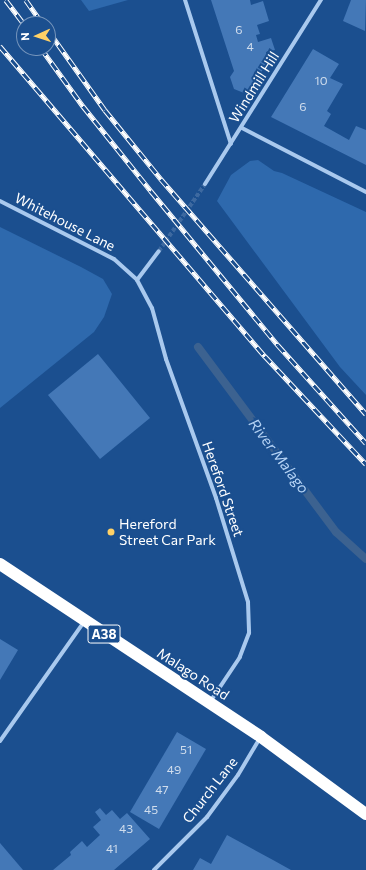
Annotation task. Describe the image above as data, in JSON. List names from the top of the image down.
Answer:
{
  "streets": {
    "highway": ["A38", "Malago Road"],
    "street": [
      "Windmill Hill",
      "Whitehouse Lane",
      "Hereford Street",
      "Church Lane"
    ]
  },
  "crossings": [
    ["Whitehouse Lane", "Hereford Street"],
    ["Hereford Street", "Malago Road"],
    ["Malago Road", "Church Lane"]
  ],
  "water": ["River Malago"],
  "places": ["Hereford Street Car Park"],
  "house_numbers": [
    "6",
    "4",
    "10",
    "6",
    "51",
    "49",
    "47",
    "45",
    "43",
    "41"
  ],
  "north": "left"
}
